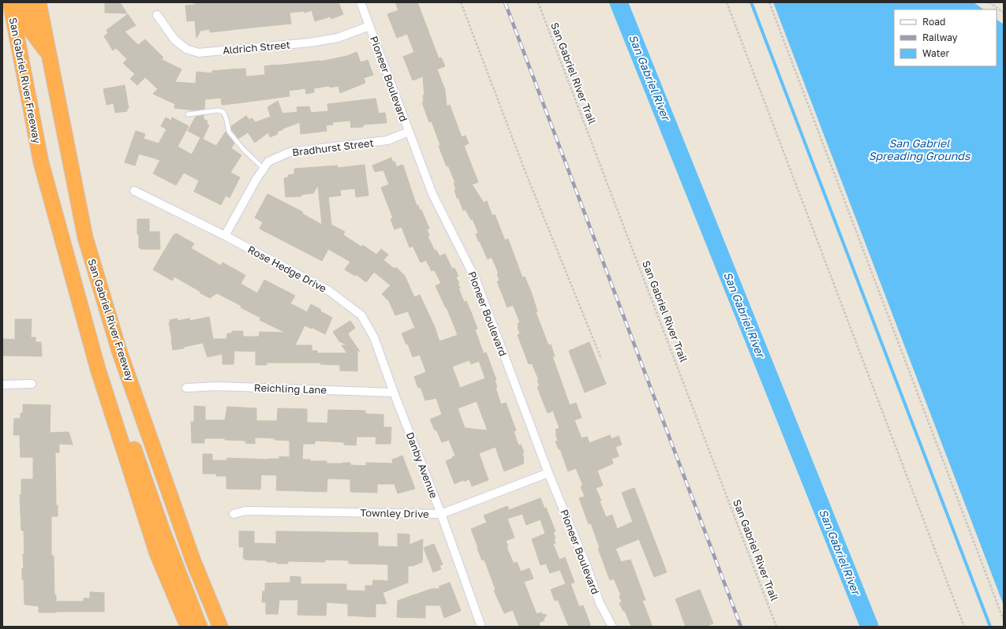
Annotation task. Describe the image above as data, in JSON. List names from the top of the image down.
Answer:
{
  "streets": {
    "highway": ["San Gabriel River Freeway"],
    "street": [
      "Aldrich Street",
      "Pioneer Boulevard",
      "Bradhurst Street",
      "Rose Hedge Drive",
      "Reichling Lane",
      "Danby Avenue",
      "Townley Drive"
    ],
    "path": ["San Gabriel River Trail"]
  },
  "crossings": [
    ["Aldrich Street", "Pioneer Boulevard"],
    ["Pioneer Boulevard", "Bradhurst Street"],
    ["Pioneer Boulevard", "Townley Drive"],
    ["Bradhurst Street", "Rose Hedge Drive"],
    ["Rose Hedge Drive", "Reichling Lane"],
    ["Rose Hedge Drive", "Danby Avenue"],
    ["Reichling Lane", "Danby Avenue"],
    ["Danby Avenue", "Townley Drive"]
  ],
  "water": ["San Gabriel River", "San Gabriel Spreading Grounds"],
  "legend": ["Road", "Railway", "Water"]
}
